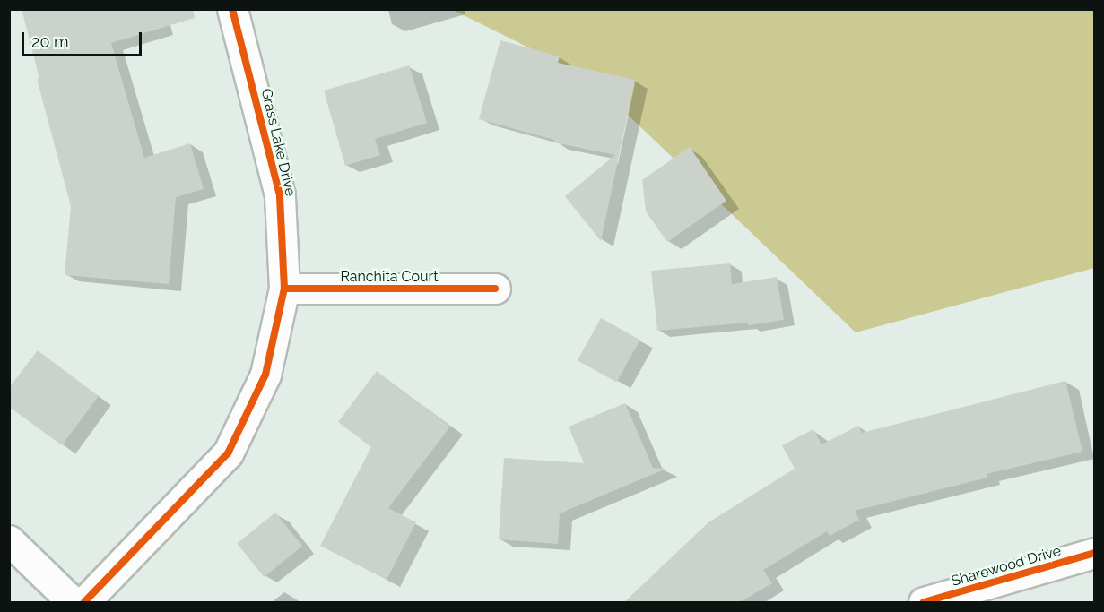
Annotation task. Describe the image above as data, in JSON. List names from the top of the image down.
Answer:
{
  "streets": {
    "street": ["Grass Lake Drive", "Ranchita Court", "Sharewood Drive"]
  },
  "crossings": [
    ["Grass Lake Drive", "Ranchita Court"]
  ],
  "scale_bar": "20 m"
}
